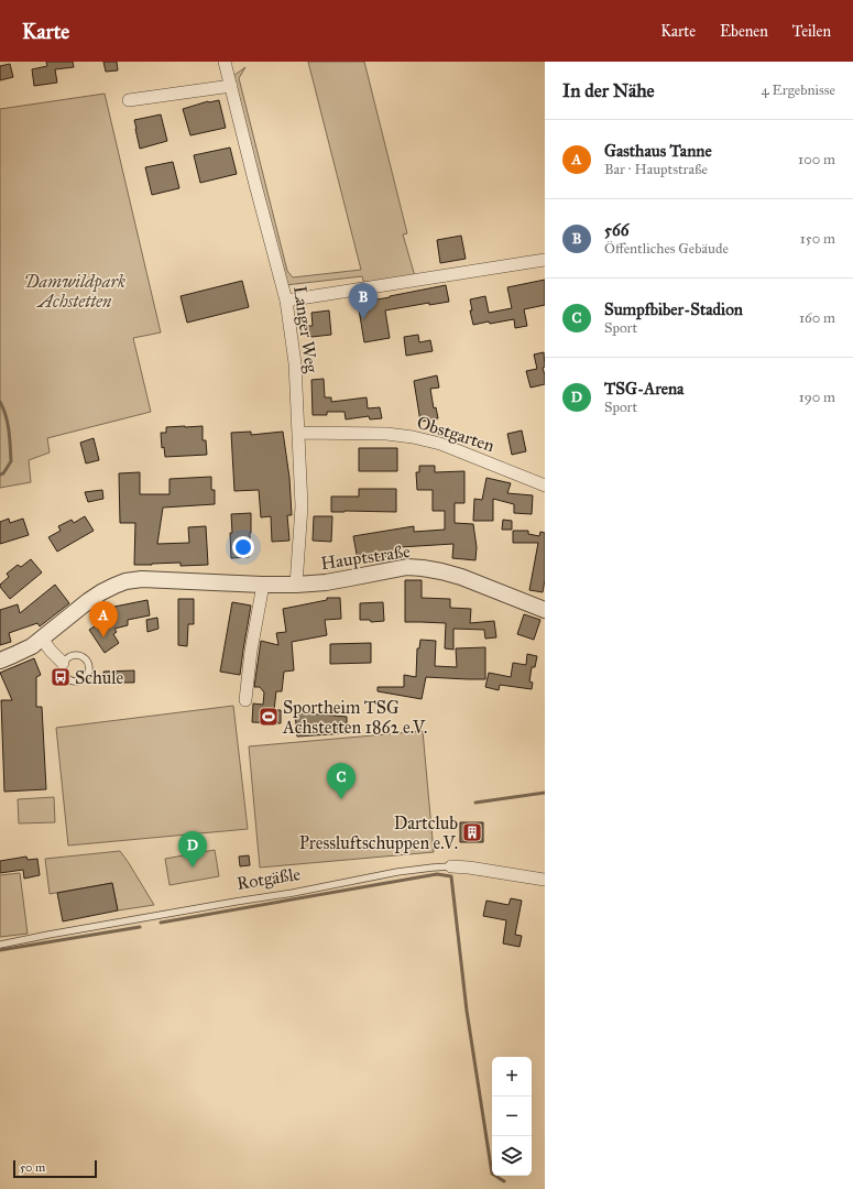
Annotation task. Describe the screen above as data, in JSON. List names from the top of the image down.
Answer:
{
  "streets": {
    "street": [
      "Langer Weg",
      "Obstgarten",
      "Hauptstraße",
      "Rotgäßle"
    ]
  },
  "crossings": [
    ["Langer Weg", "Obstgarten"],
    ["Langer Weg", "Hauptstraße"]
  ],
  "parks": ["Damwildpark Achstetten"],
  "places": {
    "bus stop": ["Schule"],
    "sports": ["Sportheim TSG Achstetten 1862 e.V."],
    "building": ["Dartclub Pressluftschuppen e.V."]
  },
  "scale_bar": "50 m",
  "page": {
    "header": "Karte",
    "nav": ["Karte", "Ebenen", "Teilen"],
    "heading": ["In der Nähe", "4 Ergebnisse"],
    "list": [
      {
        "mark": "A",
        "name": "Gasthaus Tanne",
        "note": "Bar · Hauptstraße",
        "value": "100 m"
      },
      {
        "mark": "B",
        "name": "566",
        "note": "Öffentliches Gebäude",
        "value": "150 m"
      },
      {
        "mark": "C",
        "name": "Sumpfbiber-Stadion",
        "note": "Sport",
        "value": "160 m"
      },
      {
        "mark": "D",
        "name": "TSG-Arena",
        "note": "Sport",
        "value": "190 m"
      }
    ],
    "pins": [
      "B",
      "A",
      "C",
      "D"
    ],
    "map_buttons": ["+", "−"],
    "scale": "50 m"
  }
}
